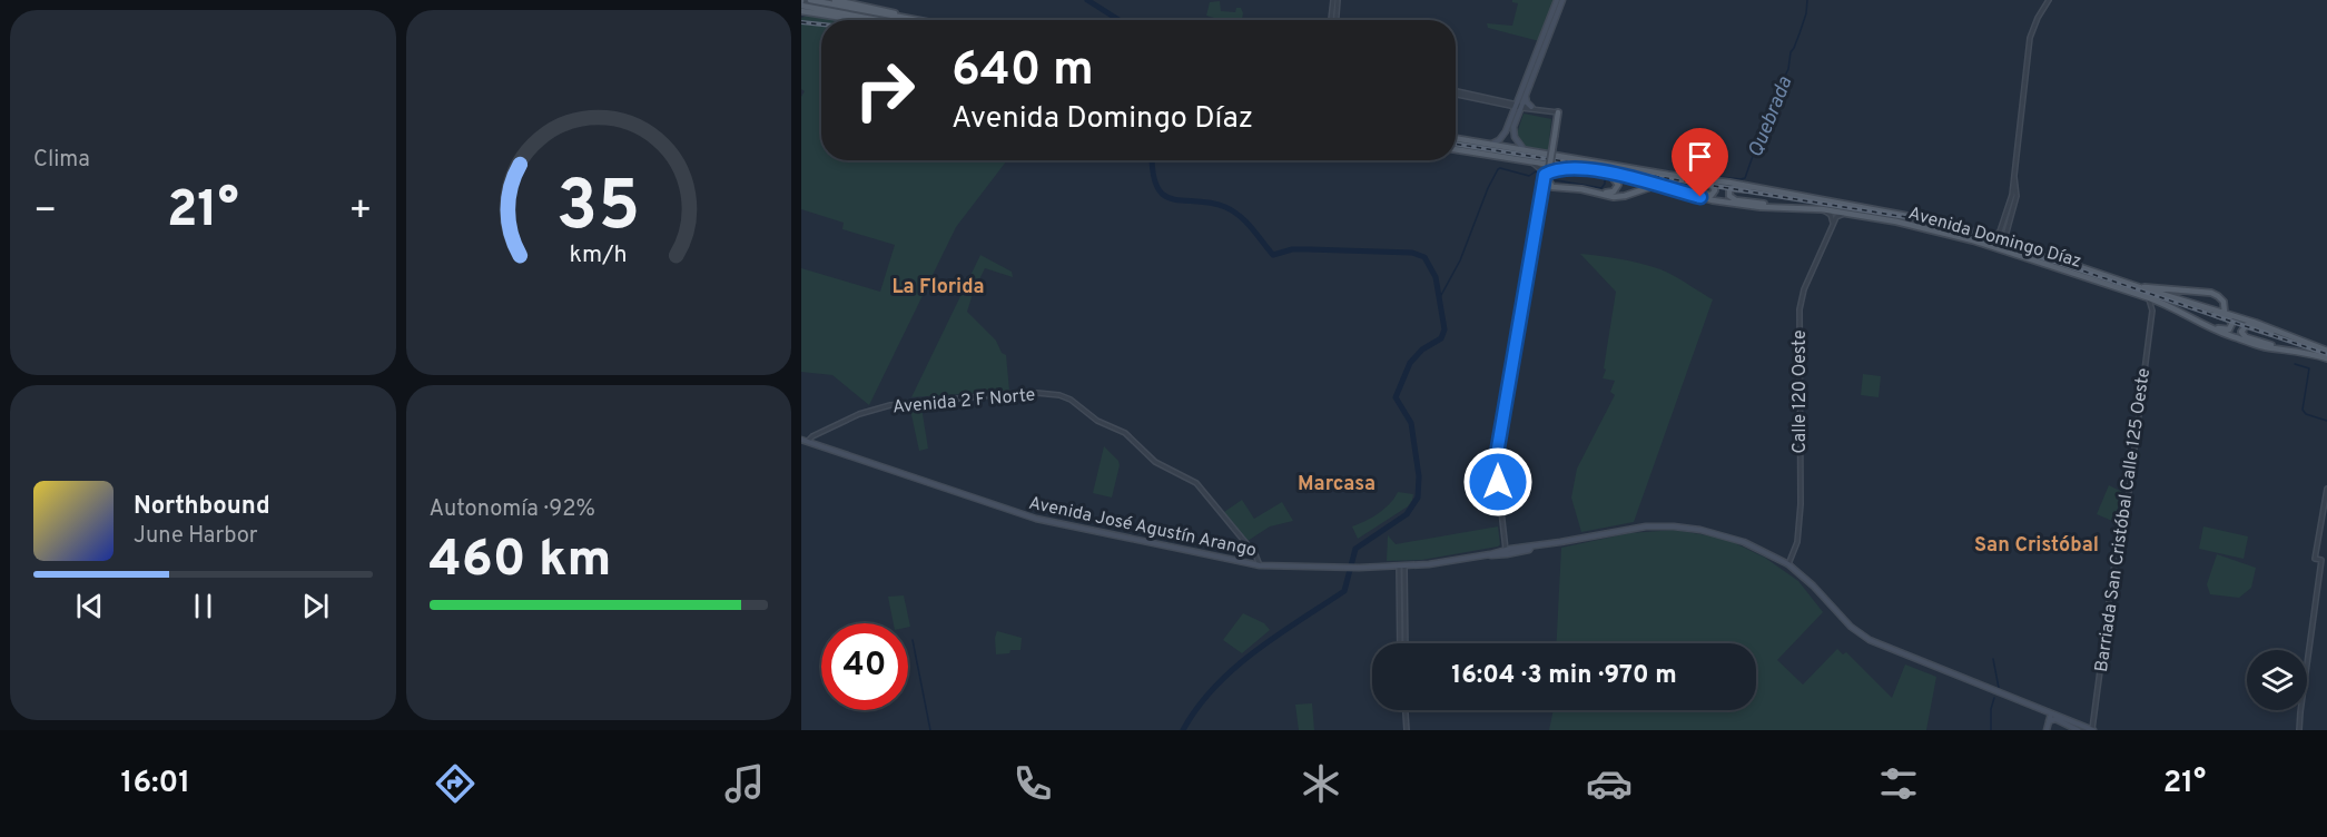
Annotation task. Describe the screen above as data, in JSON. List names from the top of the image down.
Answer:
{
  "streets": {
    "main road": ["Avenida Domingo Díaz", "Avenida José Agustín Arango"],
    "street": ["Calle 120 Oeste", "Avenida 2 F Norte", "Barriada San Cristóbal Calle 125 Oeste"]
  },
  "crossings": [
    ["Avenida Domingo Díaz", "Barriada San Cristóbal Calle 125 Oeste"],
    ["Calle 120 Oeste", "Avenida José Agustín Arango"],
    ["Avenida 2 F Norte", "Avenida José Agustín Arango"],
    ["Barriada San Cristóbal Calle 125 Oeste", "Avenida José Agustín Arango"]
  ],
  "districts": ["La Florida", "Marcasa", "San Cristóbal"],
  "water": ["Quebrada"],
  "page": {
    "tile": [
      "Clima",
      ["Autonomía · 92%", "460 km"]
    ],
    "turn": ["640 m", "Avenida Domingo Díaz"],
    "heat": ["−", "21°", "+"],
    "song": ["Northbound", "June Harbor"],
    "limit": "40",
    "trip": "16:04 · 3 min · 970 m",
    "tabs": ["16:01", "21°"],
    "gauge": ["35", "km/h"]
  }
}
